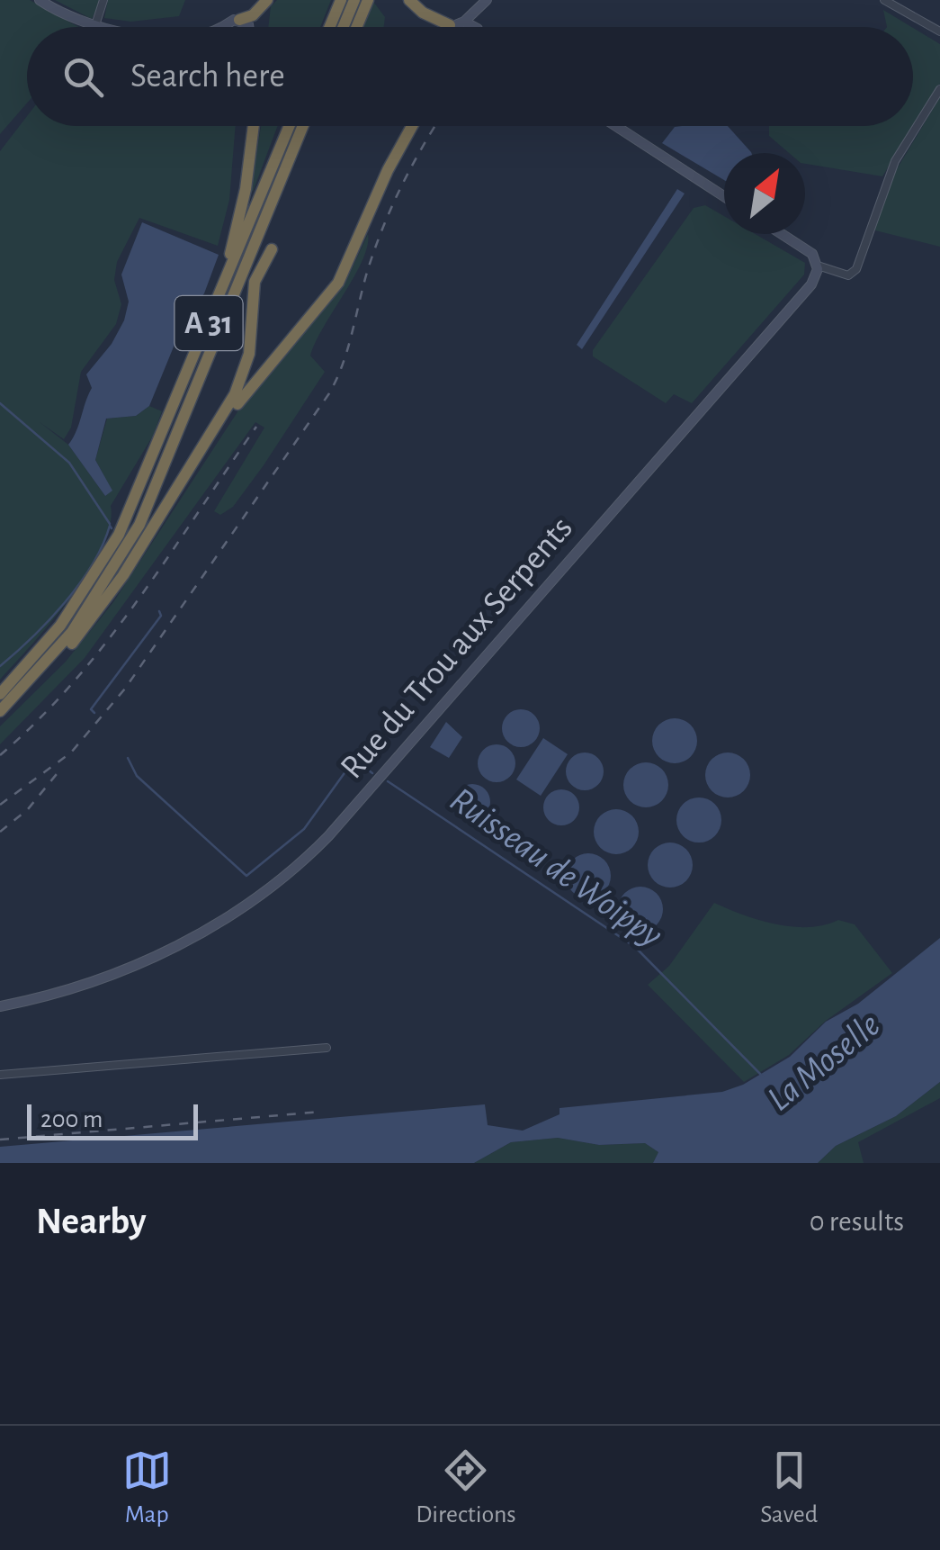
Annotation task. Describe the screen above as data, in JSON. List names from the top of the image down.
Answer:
{
  "streets": {
    "highway": ["A 31"],
    "street": ["Rue du Trou aux Serpents"]
  },
  "water": ["Ruisseau de Woippy", "La Moselle"],
  "scale_bar": "200 m",
  "north": "top right",
  "page": {
    "search": "Search here",
    "scale": "200 m",
    "heading": ["Nearby", "0 results"],
    "nav": ["Map", "Directions", "Saved"]
  }
}
